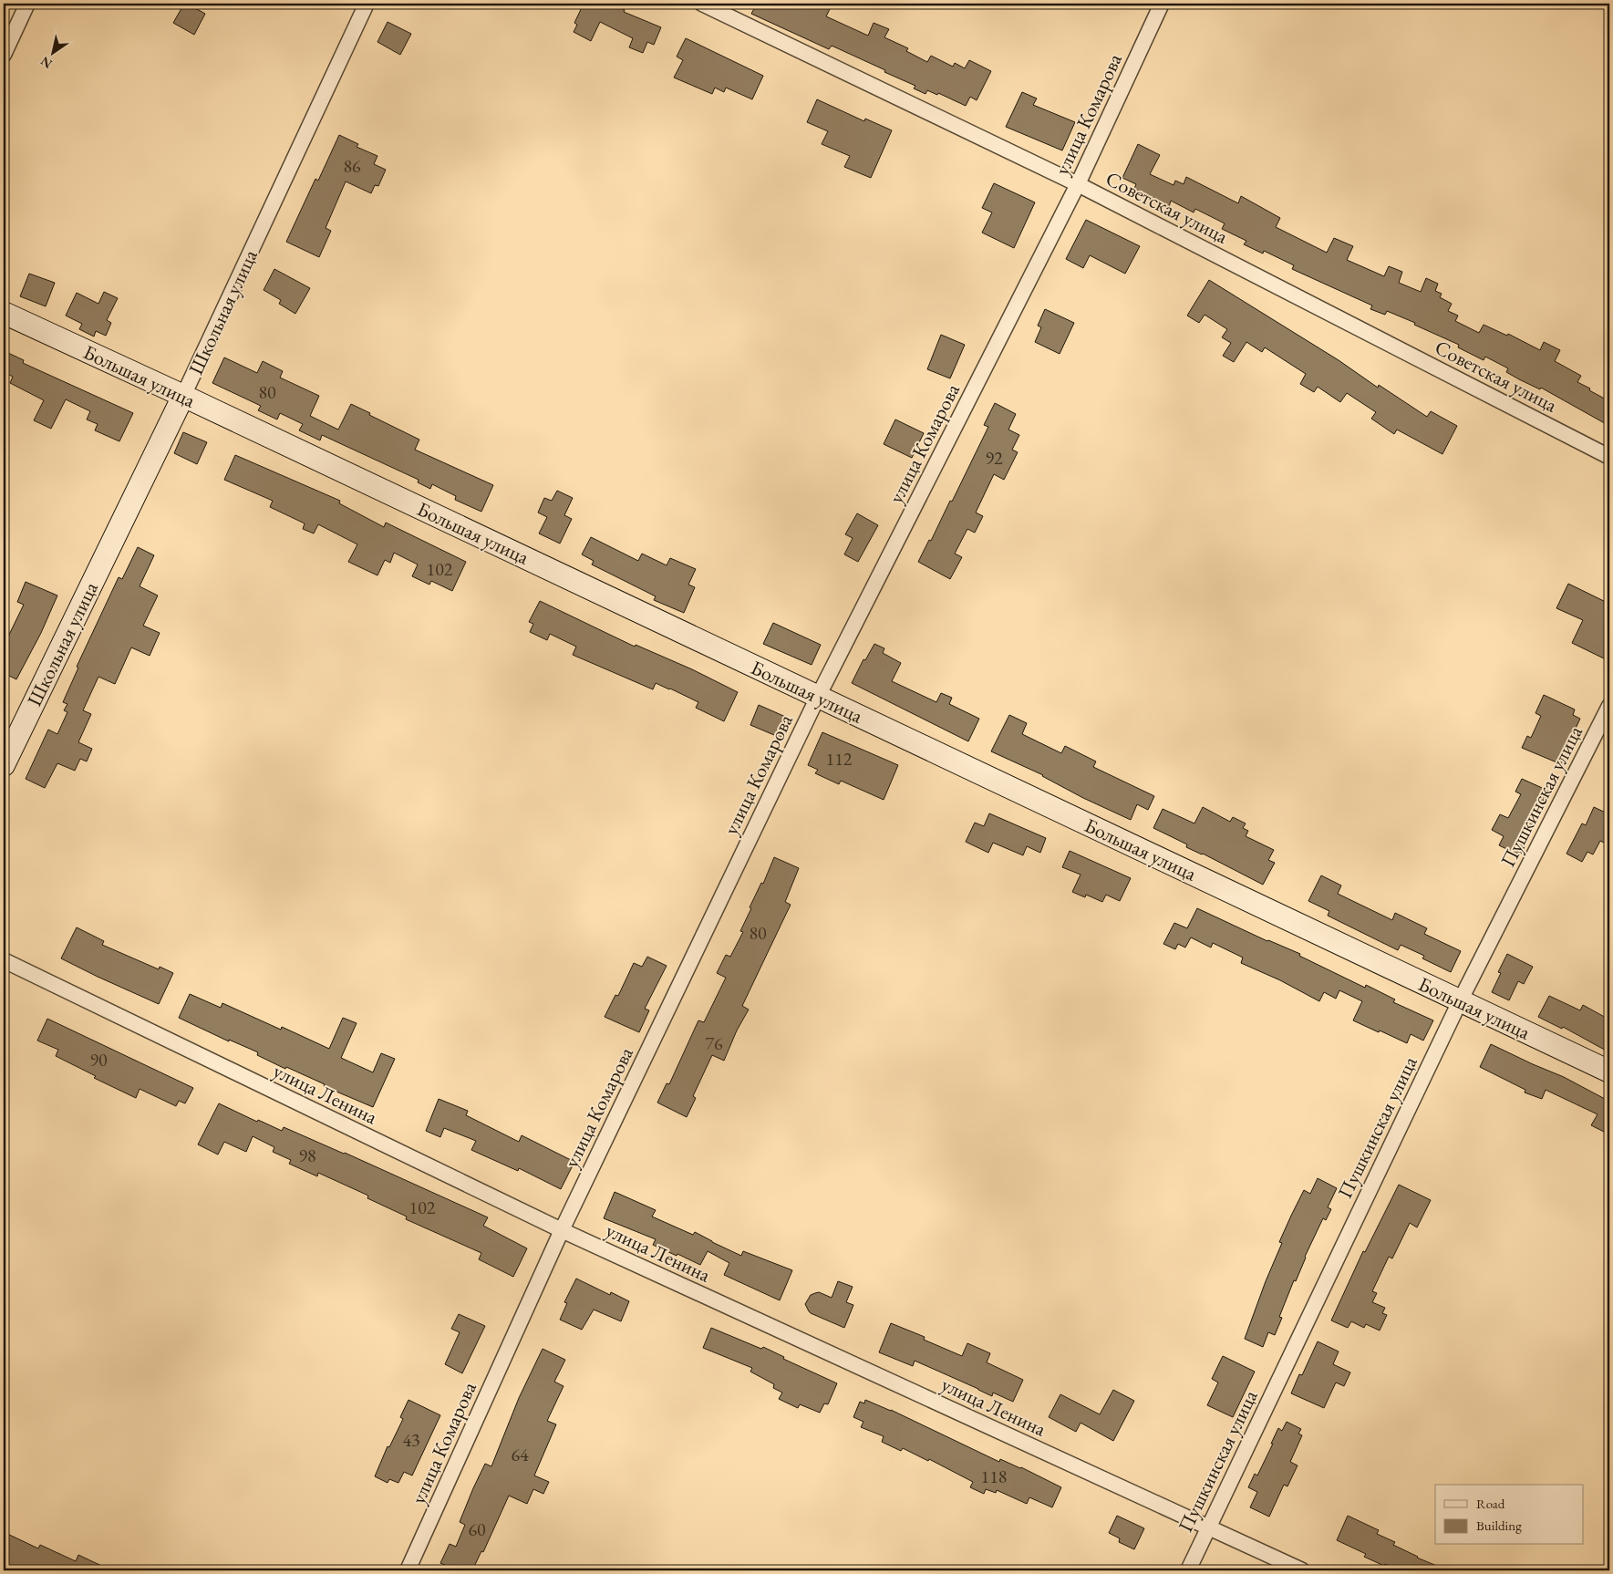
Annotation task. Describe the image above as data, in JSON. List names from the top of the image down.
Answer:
{
  "streets": {
    "street": [
      "улица Комарова",
      "Советская улица",
      "Школьная улица",
      "Большая улица",
      "Пушкинская улица",
      "улица Ленина"
    ]
  },
  "crossings": [
    ["улица Комарова", "Советская улица"],
    ["улица Комарова", "Большая улица"],
    ["улица Комарова", "улица Ленина"],
    ["Школьная улица", "Большая улица"],
    ["Большая улица", "Пушкинская улица"],
    ["Пушкинская улица", "улица Ленина"]
  ],
  "house_numbers": [
    "86",
    "80",
    "92",
    "102",
    "112",
    "80",
    "76",
    "90",
    "98",
    "102",
    "43",
    "64",
    "118",
    "60"
  ],
  "legend": ["Road", "Building"],
  "north": "bottom left"
}
